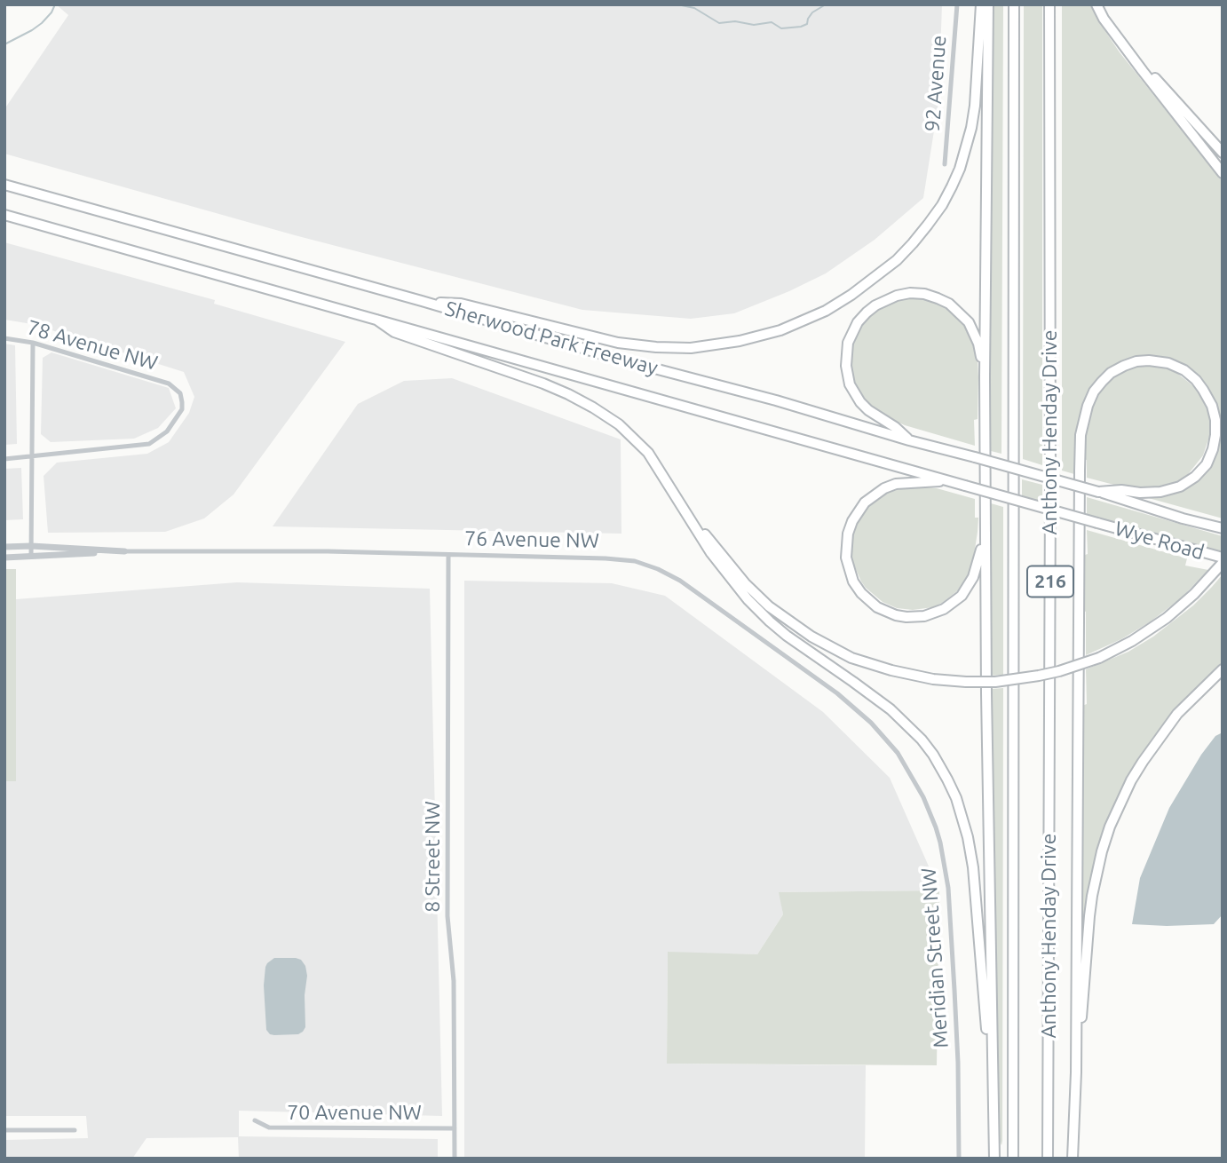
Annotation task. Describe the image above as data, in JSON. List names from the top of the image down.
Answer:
{
  "streets": {
    "highway": [
      "Sherwood Park Freeway",
      "Anthony Henday Drive",
      "Wye Road",
      "216"
    ],
    "street": [
      "92 Avenue",
      "78 Avenue NW",
      "76 Avenue NW",
      "8 Street NW",
      "Meridian Street NW",
      "70 Avenue NW"
    ]
  },
  "crossings": [
    ["Sherwood Park Freeway", "Wye Road"],
    ["76 Avenue NW", "8 Street NW"],
    ["76 Avenue NW", "Meridian Street NW"],
    ["8 Street NW", "70 Avenue NW"]
  ]
}
